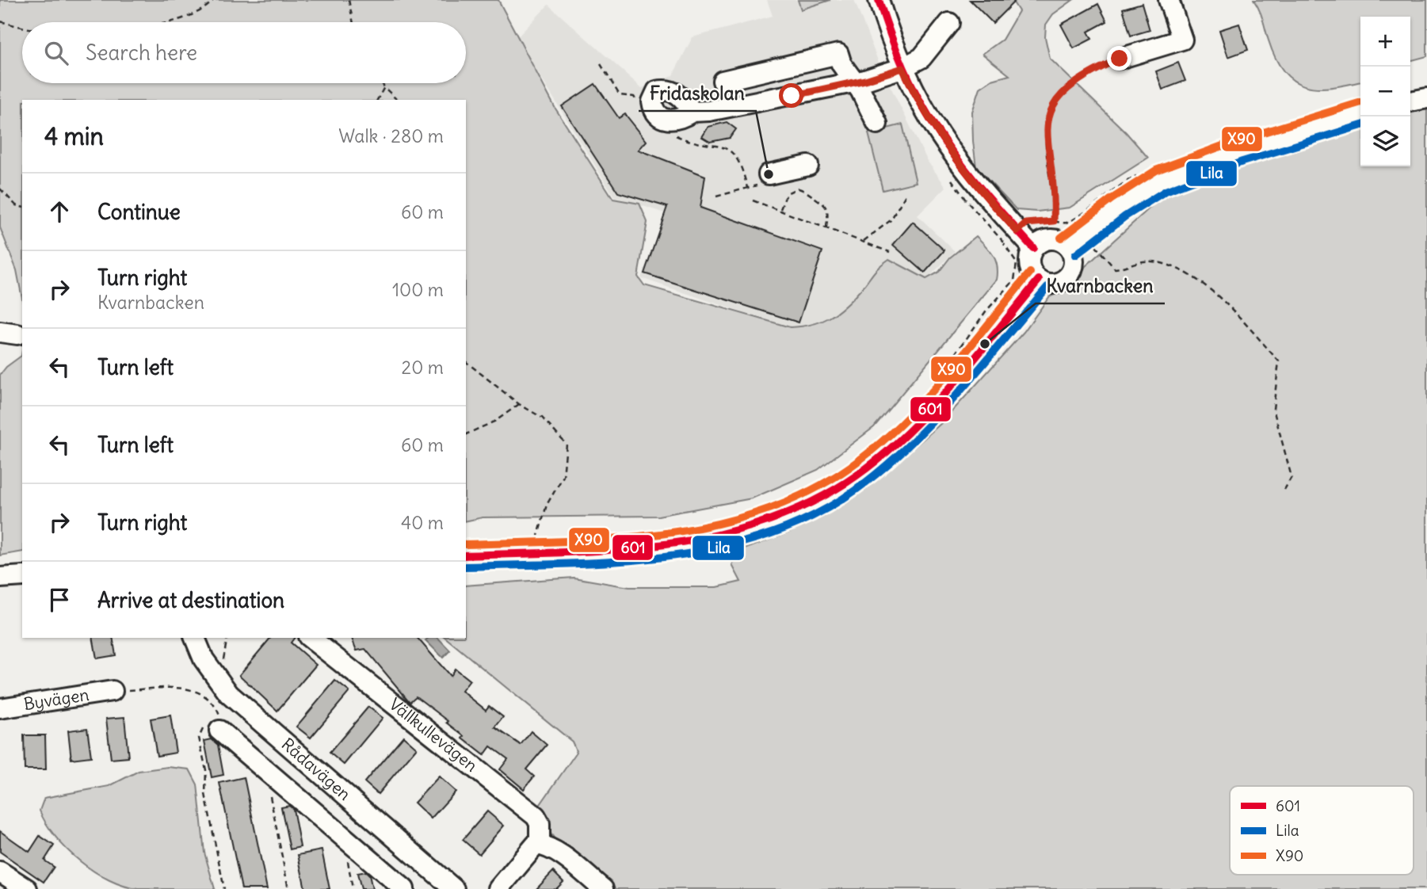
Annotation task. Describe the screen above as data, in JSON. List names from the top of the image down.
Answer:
{
  "streets": {
    "street": ["Byvägen", "Vällkullevägen", "Rådavägen"]
  },
  "places": ["Fridaskolan", "Kvarnbacken"],
  "lines": ["transit line 601", "transit line X90", "transit line Lila"],
  "legend": ["601", "Lila", "X90"],
  "page": {
    "map_buttons": ["+", "−"],
    "search": "Search here",
    "heading": ["4 min", "Walk · 280 m"],
    "list": [
      ["Continue", "60 m"],
      ["Turn right", "Kvarnbacken", "100 m"],
      ["Turn left", "20 m"],
      ["Turn left", "60 m"],
      ["Turn right", "40 m"],
      "Arrive at destination"
    ]
  }
}
